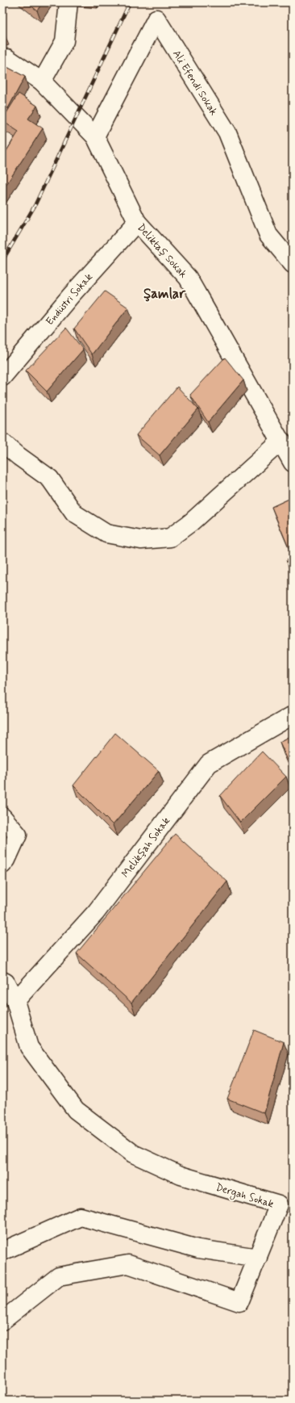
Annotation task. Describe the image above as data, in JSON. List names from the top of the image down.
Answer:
{
  "streets": {
    "street": [
      "Ali Efendi Sokak",
      "Deliktaş Sokak",
      "Endüstri Sokak",
      "Melikşah Sokak",
      "Dergah Sokak"
    ]
  },
  "crossings": [
    ["Ali Efendi Sokak", "Deliktaş Sokak"],
    ["Deliktaş Sokak", "Endüstri Sokak"],
    ["Melikşah Sokak", "Dergah Sokak"]
  ],
  "districts": ["Şamlar"]
}
